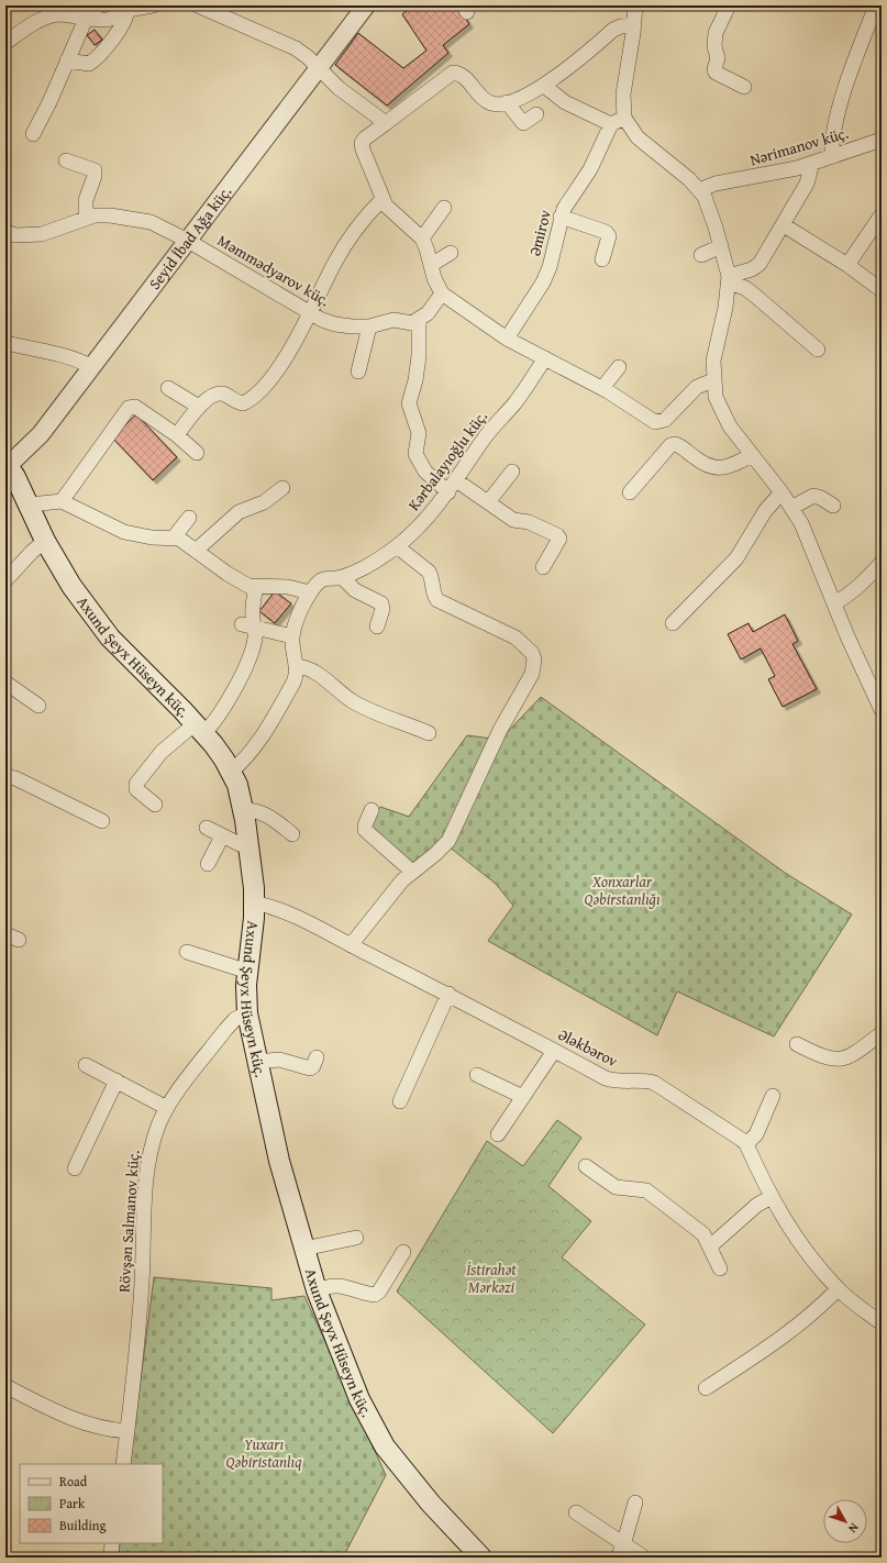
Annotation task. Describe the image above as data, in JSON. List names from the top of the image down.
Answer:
{
  "streets": {
    "main road": ["Axund Şeyx Hüseyn küç."],
    "street": [
      "Nərimanov küç.",
      "Əmirov",
      "Seyid İbad Ağa küç.",
      "Məmmədyarov küç.",
      "Kərbalayıoğlu küç.",
      "Ələkbərov",
      "Rövşən Salmanov küç."
    ]
  },
  "crossings": [
    ["Seyid İbad Ağa küç.", "Məmmədyarov küç."],
    ["Seyid İbad Ağa küç.", "Axund Şeyx Hüseyn küç."],
    ["Kərbalayıoğlu küç.", "Axund Şeyx Hüseyn küç."],
    ["Axund Şeyx Hüseyn küç.", "Ələkbərov"],
    ["Axund Şeyx Hüseyn küç.", "Rövşən Salmanov küç."]
  ],
  "parks": ["Xonxarlar Qəbirstanlığı", "İstirahət Mərkəzi", "Yuxarı Qəbiristanlıq"],
  "legend": ["Road", "Park", "Building"],
  "north": "bottom right"
}
